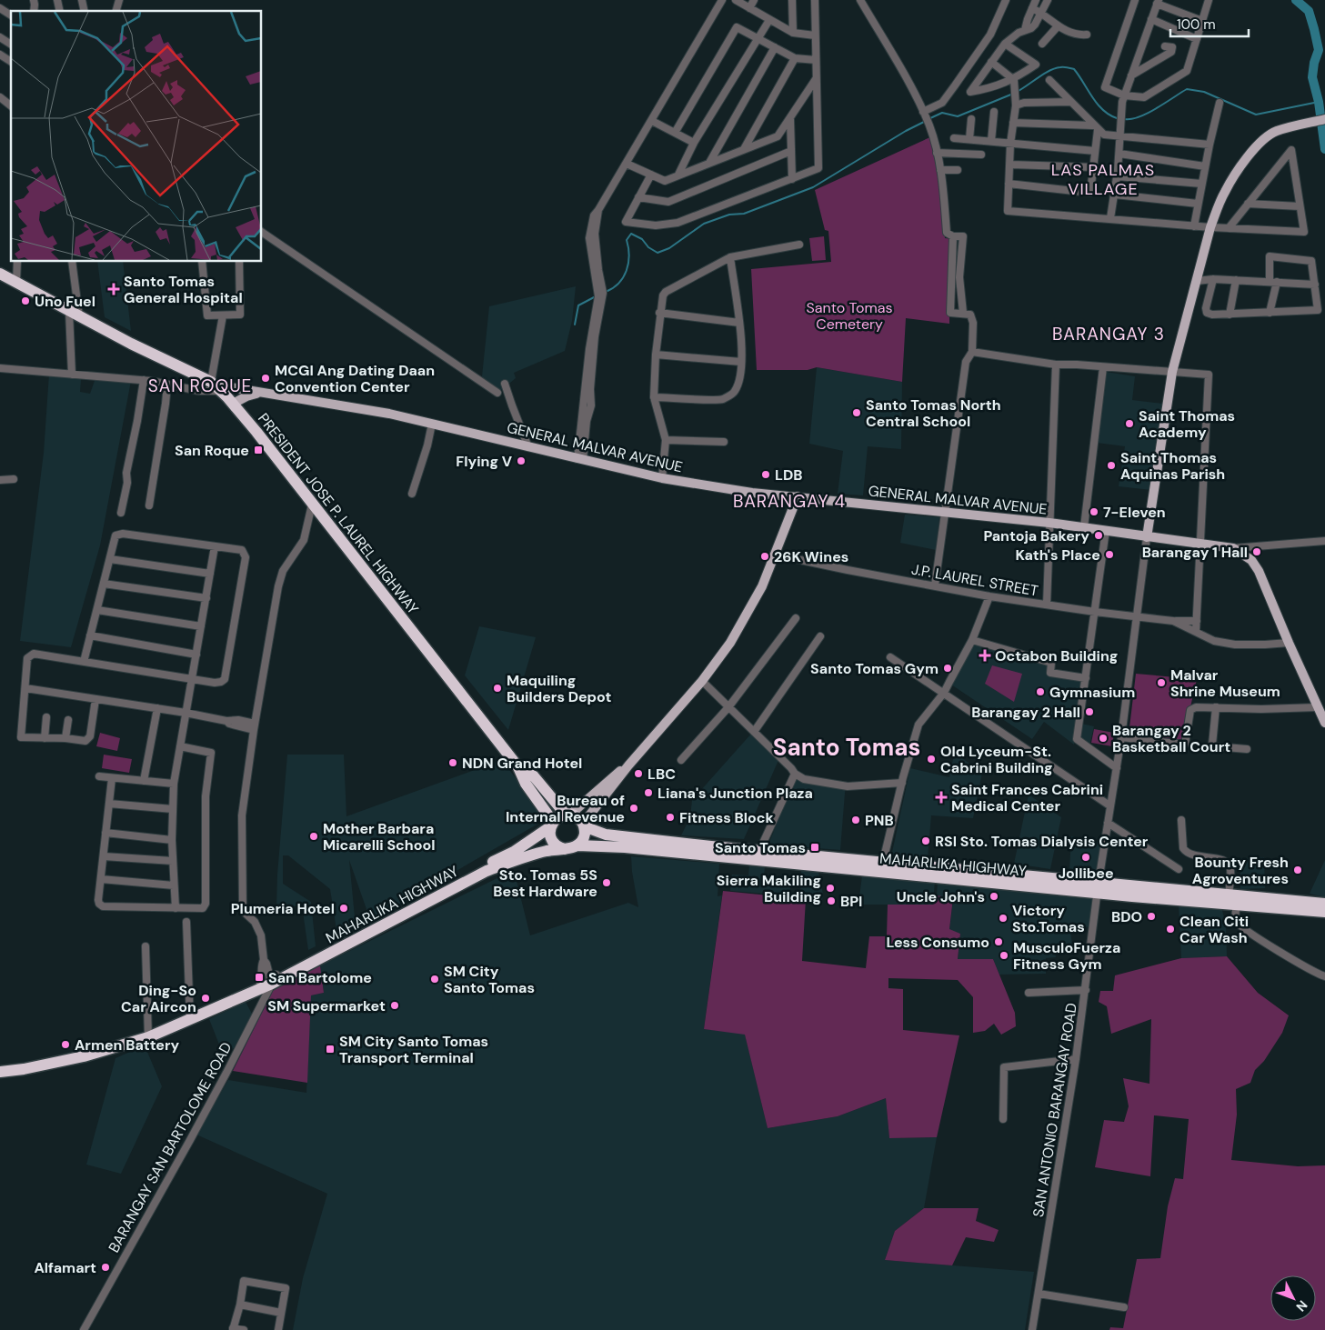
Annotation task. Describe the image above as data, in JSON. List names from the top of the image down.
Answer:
{
  "streets": {
    "highway": ["PRESIDENT JOSE P. LAUREL HIGHWAY", "MAHARLIKA HIGHWAY"],
    "main road": ["GENERAL MALVAR AVENUE"],
    "street": ["J.P. LAUREL STREET", "SAN ANTONIO BARANGAY ROAD", "BARANGAY SAN BARTOLOME ROAD"]
  },
  "crossings": [
    ["GENERAL MALVAR AVENUE", "PRESIDENT JOSE P. LAUREL HIGHWAY"],
    ["GENERAL MALVAR AVENUE", "J.P. LAUREL STREET"],
    ["GENERAL MALVAR AVENUE", "SAN ANTONIO BARANGAY ROAD"],
    ["PRESIDENT JOSE P. LAUREL HIGHWAY", "MAHARLIKA HIGHWAY"],
    ["J.P. LAUREL STREET", "SAN ANTONIO BARANGAY ROAD"],
    ["MAHARLIKA HIGHWAY", "SAN ANTONIO BARANGAY ROAD"],
    ["MAHARLIKA HIGHWAY", "BARANGAY SAN BARTOLOME ROAD"]
  ],
  "districts": [
    "LAS PALMAS VILLAGE",
    "BARANGAY 3",
    "SAN ROQUE",
    "BARANGAY 4",
    "Santo Tomas"
  ],
  "parks": ["Santo Tomas Cemetery"],
  "places": {
    "health": ["Santo Tomas General Hospital", "Octabon Building", "Saint Frances Cabrini Medical Center"],
    "other": [
      "Uno Fuel",
      "MCGI Ang Dating Daan Convention Center",
      "Santo Tomas North Central School",
      "Saint Thomas Academy",
      "Flying V",
      "Saint Thomas Aquinas Parish",
      "LDB",
      "7-Eleven",
      "Pantoja Bakery",
      "Barangay 1 Hall",
      "Kath's Place",
      "26K Wines",
      "Santo Tomas Gym",
      "Malvar Shrine Museum",
      "Maquiling Builders Depot",
      "Gymnasium",
      "Barangay 2 Hall",
      "Barangay 2 Basketball Court",
      "Old Lyceum-St. Cabrini Building",
      "NDN Grand Hotel",
      "LBC",
      "Liana's Junction Plaza",
      "Bureau of Internal Revenue",
      "Fitness Block",
      "PNB",
      "Mother Barbara Micarelli School",
      "RSI Sto. Tomas Dialysis Center",
      "Jollibee",
      "Bounty Fresh Agroventures",
      "Sto. Tomas 5S Best Hardware",
      "Sierra Makiling Building",
      "Uncle John's",
      "BPI",
      "Plumeria Hotel",
      "BDO",
      "Victory Sto.Tomas",
      "Clean Citi Car Wash",
      "Less Consumo",
      "MusculoFuerza Fitness Gym",
      "SM City Santo Tomas",
      "Ding-So Car Aircon",
      "SM Supermarket",
      "Armen Battery",
      "Alfamart"
    ],
    "transit": [
      "San Roque",
      "Santo Tomas",
      "San Bartolome",
      "SM City Santo Tomas Transport Terminal"
    ]
  },
  "scale_bar": "100 m",
  "north": "bottom right"
}
